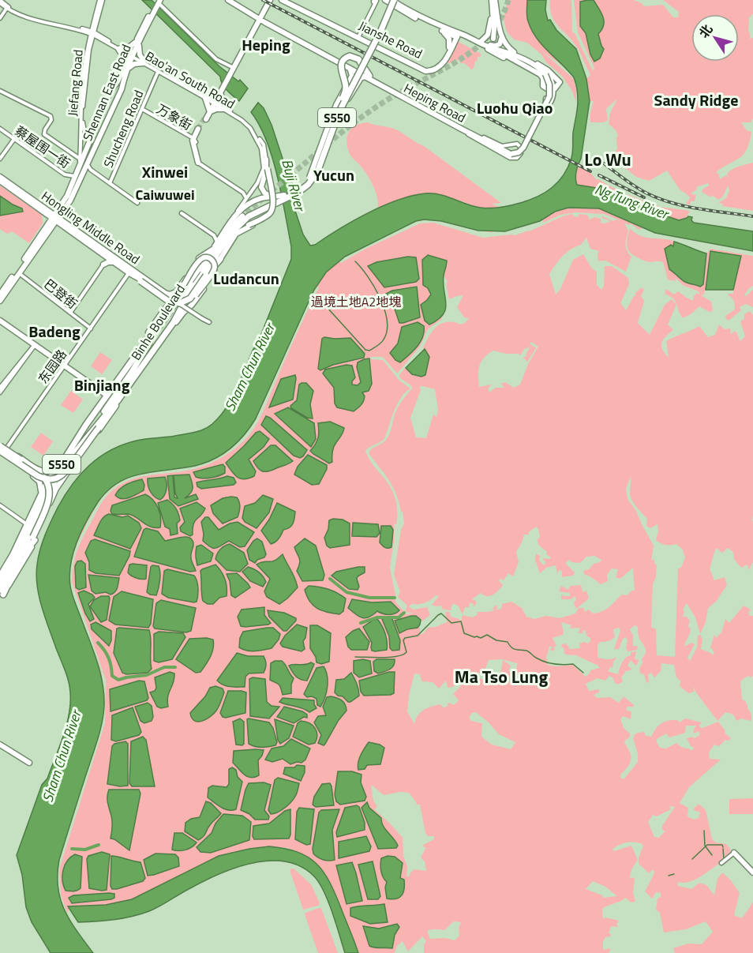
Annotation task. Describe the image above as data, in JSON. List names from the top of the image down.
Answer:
{
  "streets": {
    "highway": ["S550", "Binhe Boulevard"],
    "main road": [
      "Jianshe Road",
      "Shennan East Road",
      "Heping Road",
      "Hongling Middle Road"
    ],
    "street": [
      "Bao'an South Road",
      "Jiefang Road",
      "万象街",
      "Shucheng Road",
      "蔡屋围一街",
      "巴登街",
      "东园路"
    ]
  },
  "crossings": [
    ["Jianshe Road", "Heping Road"],
    ["Bao'an South Road", "Jiefang Road"],
    ["Bao'an South Road", "Shennan East Road"],
    ["Bao'an South Road", "Shucheng Road"],
    ["Jiefang Road", "Shennan East Road"],
    ["Shennan East Road", "蔡屋围一街"],
    ["Shennan East Road", "Hongling Middle Road"],
    ["万象街", "Shucheng Road"],
    ["S550", "Binhe Boulevard"],
    ["巴登街", "东园路"]
  ],
  "districts": [
    "Heping",
    "Sandy Ridge",
    "Luohu Qiao",
    "Lo Wu",
    "Xinwei",
    "Yucun",
    "Caiwuwei",
    "Ludancun",
    "Badeng",
    "Binjiang",
    "Ma Tso Lung"
  ],
  "water": ["Buji River", "Ng Tung River", "Sham Chun River"],
  "parks": ["過境土地A2地塊"],
  "north": "top left"
}
